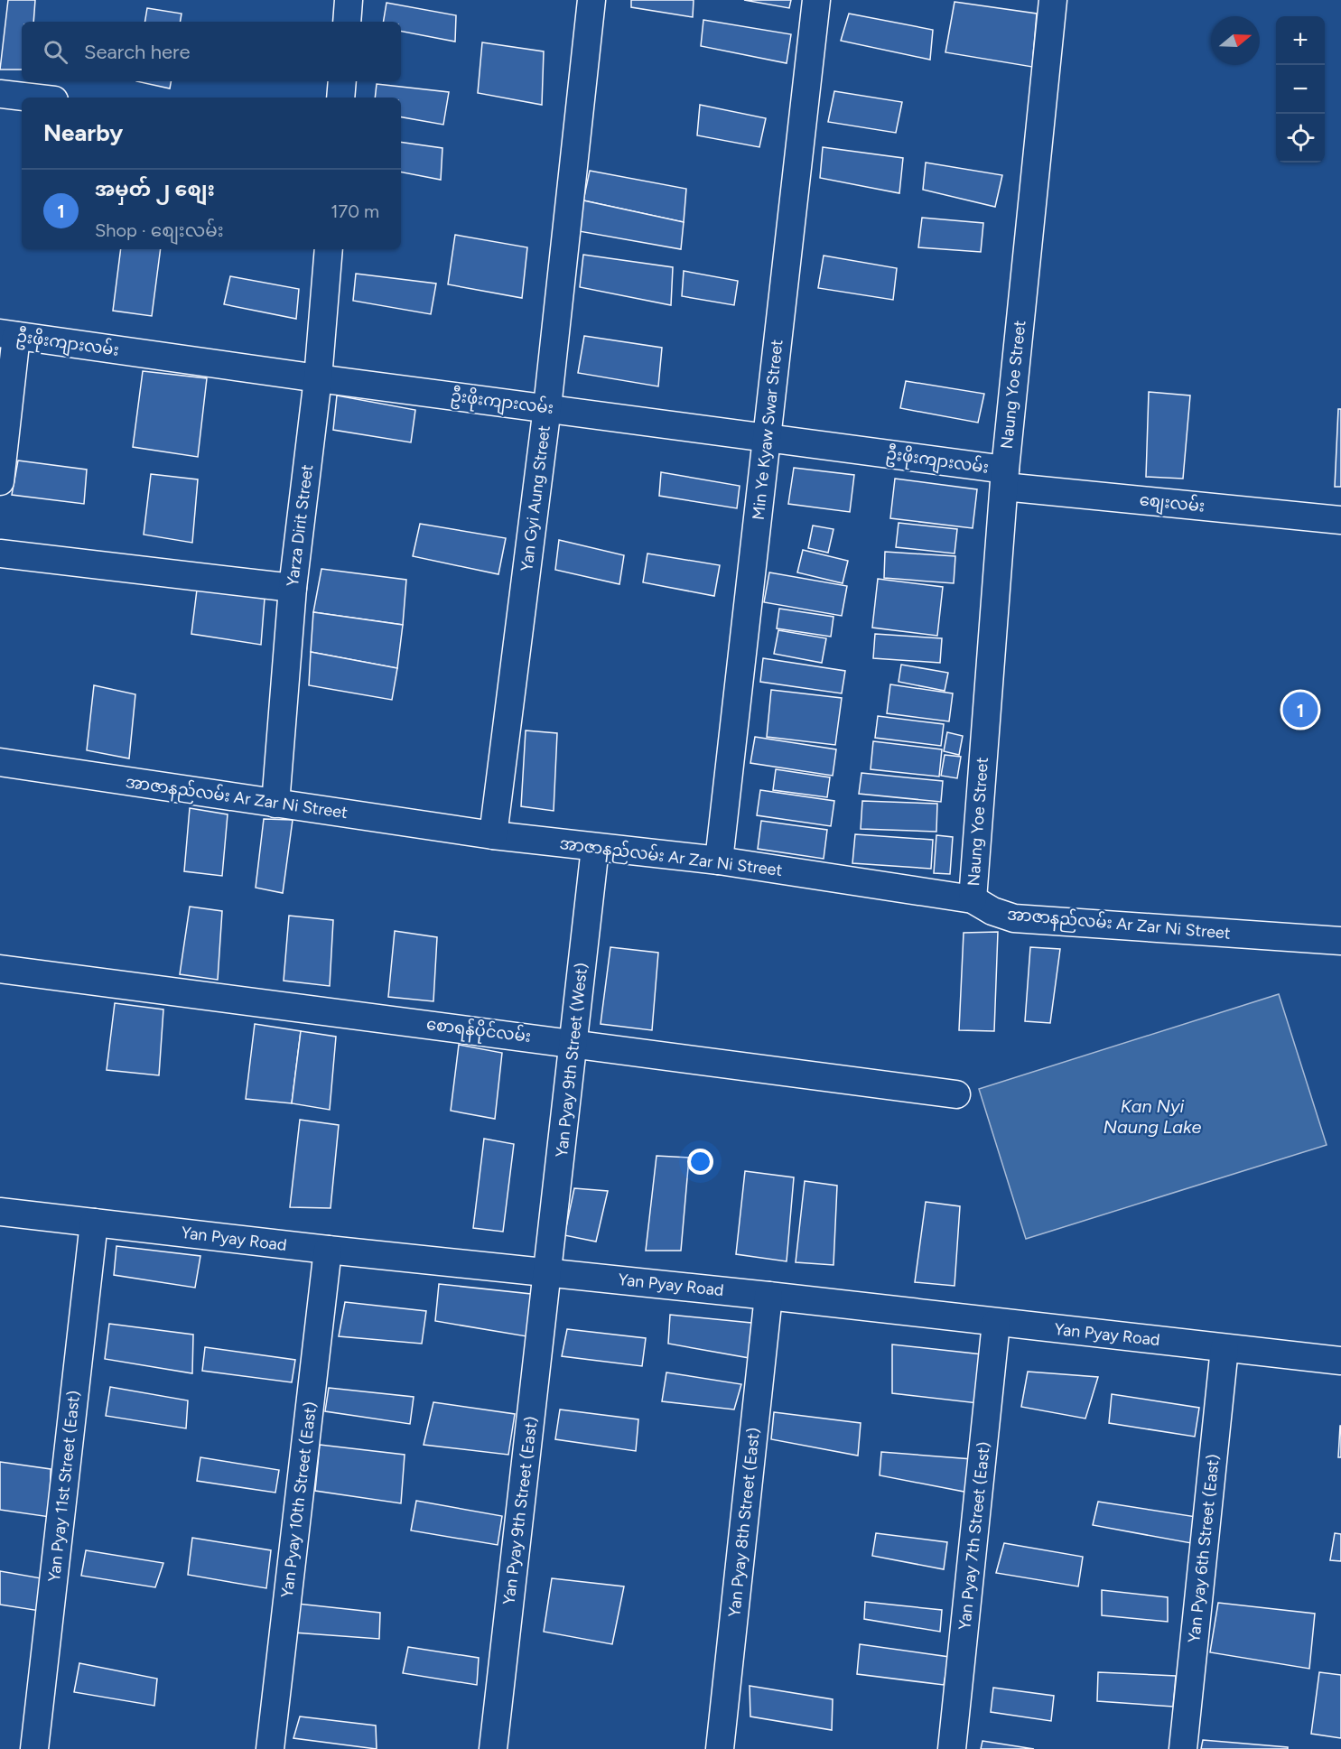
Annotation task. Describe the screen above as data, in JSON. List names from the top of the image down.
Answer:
{
  "streets": {
    "street": [
      "ဦးဖိုးကျားလမ်း",
      "Naung Yoe Street",
      "Min Ye Kyaw Swar Street",
      "Yan Gyi Aung Street",
      "စျေးလမ်း",
      "Yarza Dirit Street",
      "အာဇာနည်လမ်း Ar Zar Ni Street",
      "စောရန်ပိုင်လမ်း",
      "Yan Pyay 9th Street (West)",
      "Yan Pyay Road",
      "Yan Pyay 11st Street (East)",
      "Yan Pyay 10th Street (East)",
      "Yan Pyay 9th Street (East)",
      "Yan Pyay 8th Street (East)",
      "Yan Pyay 7th Street (East)",
      "Yan Pyay 6th Street (East)"
    ]
  },
  "crossings": [
    ["ဦးဖိုးကျားလမ်း", "Naung Yoe Street"],
    ["ဦးဖိုးကျားလမ်း", "Min Ye Kyaw Swar Street"],
    ["ဦးဖိုးကျားလမ်း", "Yan Gyi Aung Street"],
    ["ဦးဖိုးကျားလမ်း", "စျေးလမ်း"],
    ["ဦးဖိုးကျားလမ်း", "Yarza Dirit Street"],
    ["Naung Yoe Street", "စျေးလမ်း"],
    ["Naung Yoe Street", "အာဇာနည်လမ်း Ar Zar Ni Street"],
    ["Min Ye Kyaw Swar Street", "အာဇာနည်လမ်း Ar Zar Ni Street"],
    ["Yan Gyi Aung Street", "အာဇာနည်လမ်း Ar Zar Ni Street"],
    ["Yarza Dirit Street", "အာဇာနည်လမ်း Ar Zar Ni Street"],
    ["အာဇာနည်လမ်း Ar Zar Ni Street", "Yan Pyay 9th Street (West)"],
    ["စောရန်ပိုင်လမ်း", "Yan Pyay 9th Street (West)"],
    ["Yan Pyay 9th Street (West)", "Yan Pyay Road"],
    ["Yan Pyay 9th Street (West)", "Yan Pyay 9th Street (East)"],
    ["Yan Pyay Road", "Yan Pyay 11st Street (East)"],
    ["Yan Pyay Road", "Yan Pyay 10th Street (East)"],
    ["Yan Pyay Road", "Yan Pyay 9th Street (East)"],
    ["Yan Pyay Road", "Yan Pyay 8th Street (East)"],
    ["Yan Pyay Road", "Yan Pyay 7th Street (East)"],
    ["Yan Pyay Road", "Yan Pyay 6th Street (East)"]
  ],
  "water": ["Kan Nyi Naung Lake"],
  "north": "right",
  "page": {
    "map_buttons": ["+", "−"],
    "search": "Search here",
    "heading": "Nearby",
    "list": [
      {
        "mark": "1",
        "name": "အမှတ် ၂ စျေး",
        "note": "Shop · စျေးလမ်း",
        "value": "170 m"
      }
    ],
    "pins": "1"
  }
}
